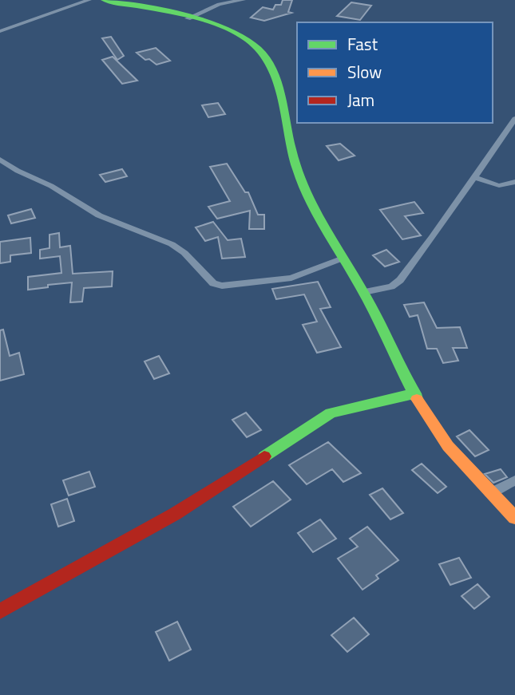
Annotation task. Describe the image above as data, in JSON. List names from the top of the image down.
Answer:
{
  "legend": ["Fast", "Slow", "Jam"]
}
